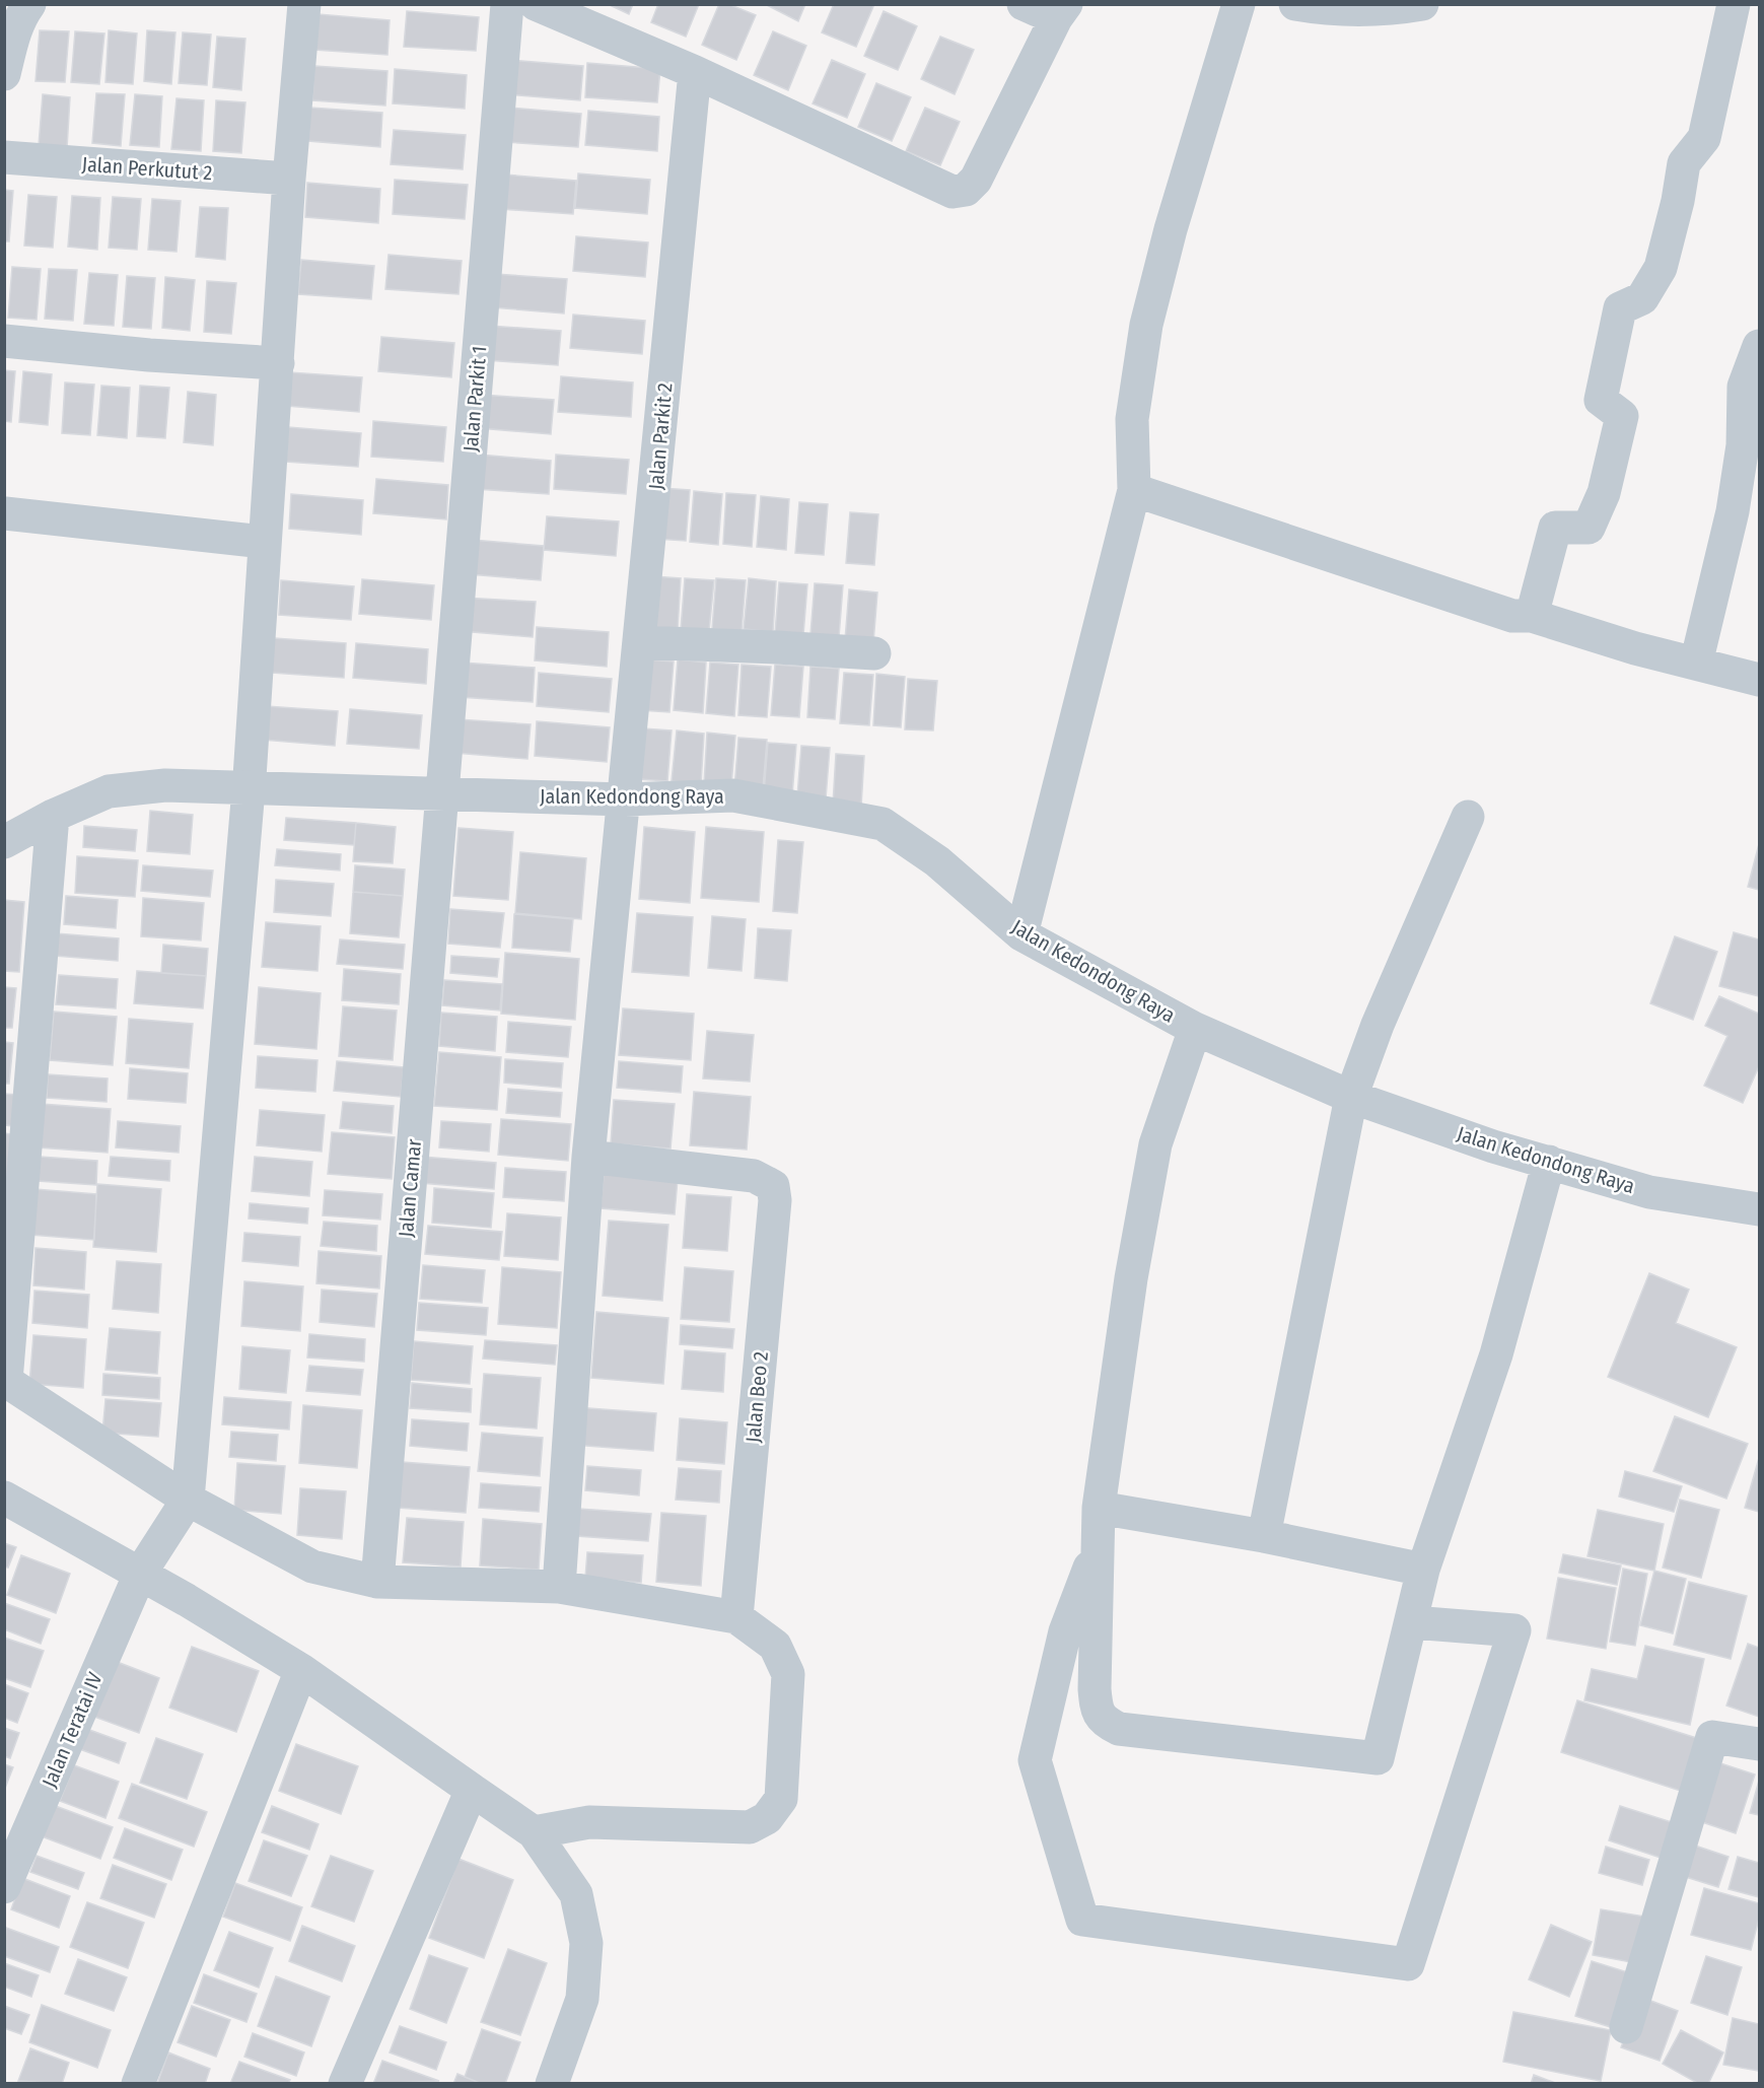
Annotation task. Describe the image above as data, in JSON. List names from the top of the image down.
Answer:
{
  "streets": {
    "street": [
      "Jalan Perkutut 2",
      "Jalan Parkit 1",
      "Jalan Parkit 2",
      "Jalan Kedondong Raya",
      "Jalan Camar",
      "Jalan Beo 2",
      "Jalan Teratai IV"
    ]
  },
  "crossings": [
    ["Jalan Parkit 1", "Jalan Kedondong Raya"],
    ["Jalan Parkit 1", "Jalan Camar"],
    ["Jalan Parkit 2", "Jalan Kedondong Raya"],
    ["Jalan Parkit 2", "Jalan Beo 2"],
    ["Jalan Kedondong Raya", "Jalan Camar"]
  ]
}
